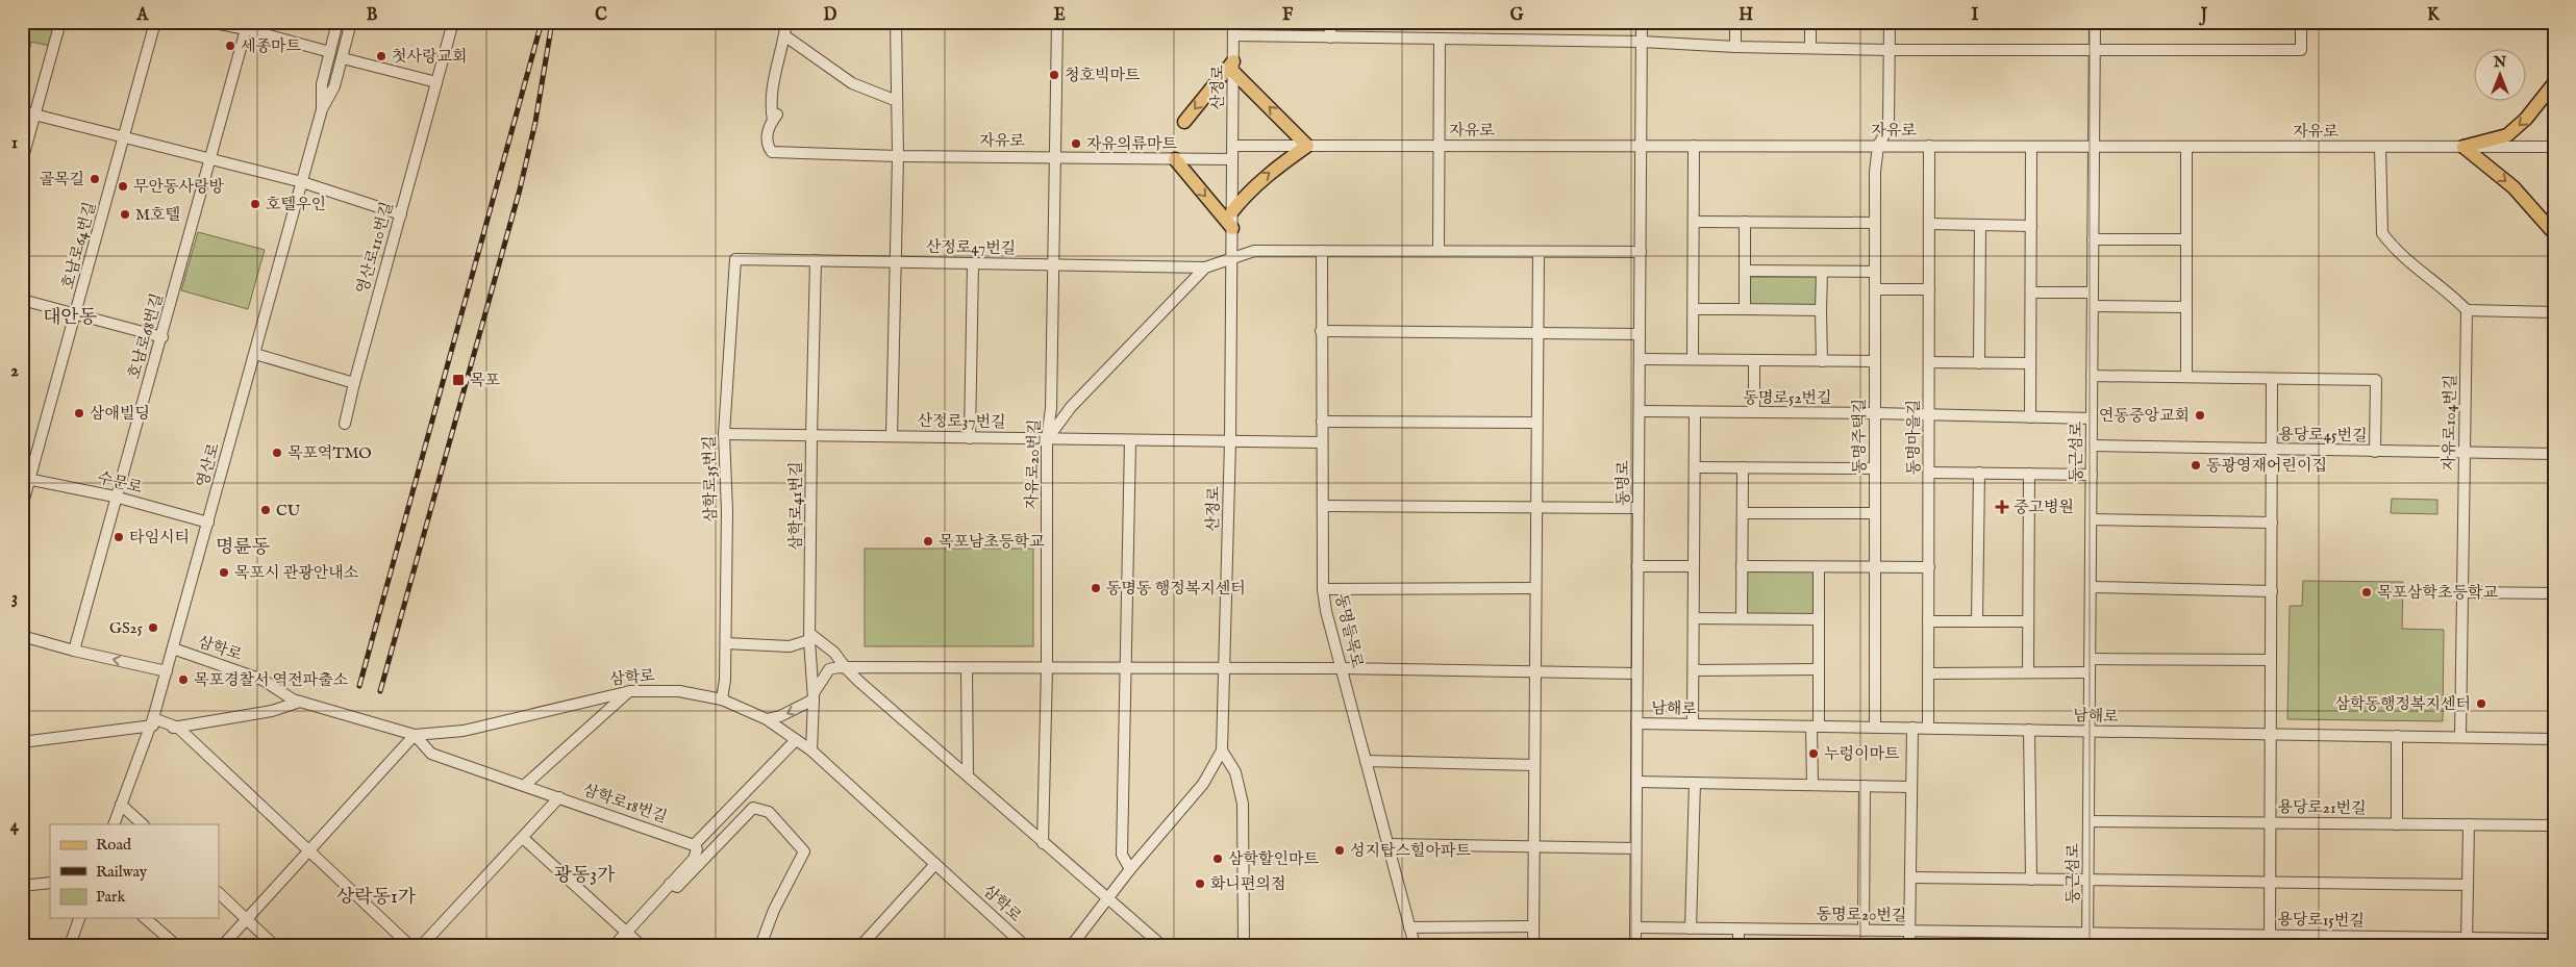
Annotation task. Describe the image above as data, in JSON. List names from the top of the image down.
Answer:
{
  "streets": {
    "street": [
      "산정로",
      "자유로",
      "호남로64번길",
      "영산로110번길",
      "산정로47번길",
      "호남로68번길",
      "동명로52번길",
      "산정로37번길",
      "자유로104번길",
      "용당로45번길",
      "동명주택길",
      "동명마을길",
      "둥근섬로",
      "자유로20번길",
      "영산로",
      "삼학로35번길",
      "수문로",
      "동명로",
      "삼학로41번길",
      "동명들목로",
      "삼학로",
      "남해로",
      "삼학로18번길",
      "용당로21번길",
      "동명로20번길",
      "용당로15번길"
    ]
  },
  "crossings": [
    ["산정로", "자유로"],
    ["산정로", "산정로37번길"],
    ["자유로", "동명주택길"],
    ["자유로", "동명마을길"],
    ["자유로", "둥근섬로"],
    ["자유로", "자유로20번길"],
    ["자유로", "동명로"],
    ["호남로64번길", "수문로"],
    ["산정로47번길", "자유로20번길"],
    ["산정로47번길", "삼학로35번길"],
    ["산정로47번길", "삼학로41번길"],
    ["호남로68번길", "수문로"],
    ["동명로52번길", "동명주택길"],
    ["동명로52번길", "동명마을길"],
    ["동명로52번길", "둥근섬로"],
    ["동명로52번길", "동명로"],
    ["산정로37번길", "자유로20번길"],
    ["산정로37번길", "삼학로35번길"],
    ["산정로37번길", "삼학로41번길"],
    ["산정로37번길", "동명들목로"],
    ["자유로104번길", "용당로45번길"],
    ["자유로104번길", "남해로"],
    ["용당로45번길", "둥근섬로"],
    ["동명주택길", "남해로"],
    ["동명마을길", "남해로"],
    ["둥근섬로", "남해로"],
    ["둥근섬로", "용당로21번길"],
    ["둥근섬로", "동명로20번길"],
    ["둥근섬로", "용당로15번길"],
    ["영산로", "수문로"],
    ["영산로", "삼학로"],
    ["삼학로35번길", "삼학로"],
    ["동명로", "남해로"],
    ["동명로", "동명로20번길"],
    ["삼학로41번길", "삼학로"],
    ["삼학로", "삼학로18번길"],
    ["동명로20번길", "용당로15번길"]
  ],
  "districts": [
    "대안동",
    "명륜동",
    "광동3가",
    "상락동1가"
  ],
  "places": {
    "other": [
      "세종마트",
      "첫사랑교회",
      "청호빅마트",
      "자유의류마트",
      "골목길",
      "무안동사랑방",
      "호텔우인",
      "M호텔",
      "삼애빌딩",
      "연동중앙교회",
      "목포역TMO",
      "동광영재어린이집",
      "CU",
      "타임시티",
      "목포남초등학교",
      "목포시 관광안내소",
      "동명동 행정복지센터",
      "목포삼학초등학교",
      "GS25",
      "목포경찰서 역전파출소",
      "삼학동행정복지센터",
      "누렁이마트",
      "성지탑스힐아파트",
      "삼학할인마트",
      "화니편의점"
    ],
    "transit": ["목포"],
    "health": ["중고병원"]
  },
  "legend": ["Road", "Railway", "Park"],
  "north": "top",
  "grid": {
    "columns": [
      "A",
      "B",
      "C",
      "D",
      "E",
      "F",
      "G",
      "H",
      "I",
      "J",
      "K"
    ],
    "rows": [
      "1",
      "2",
      "3",
      "4"
    ]
  }
}
